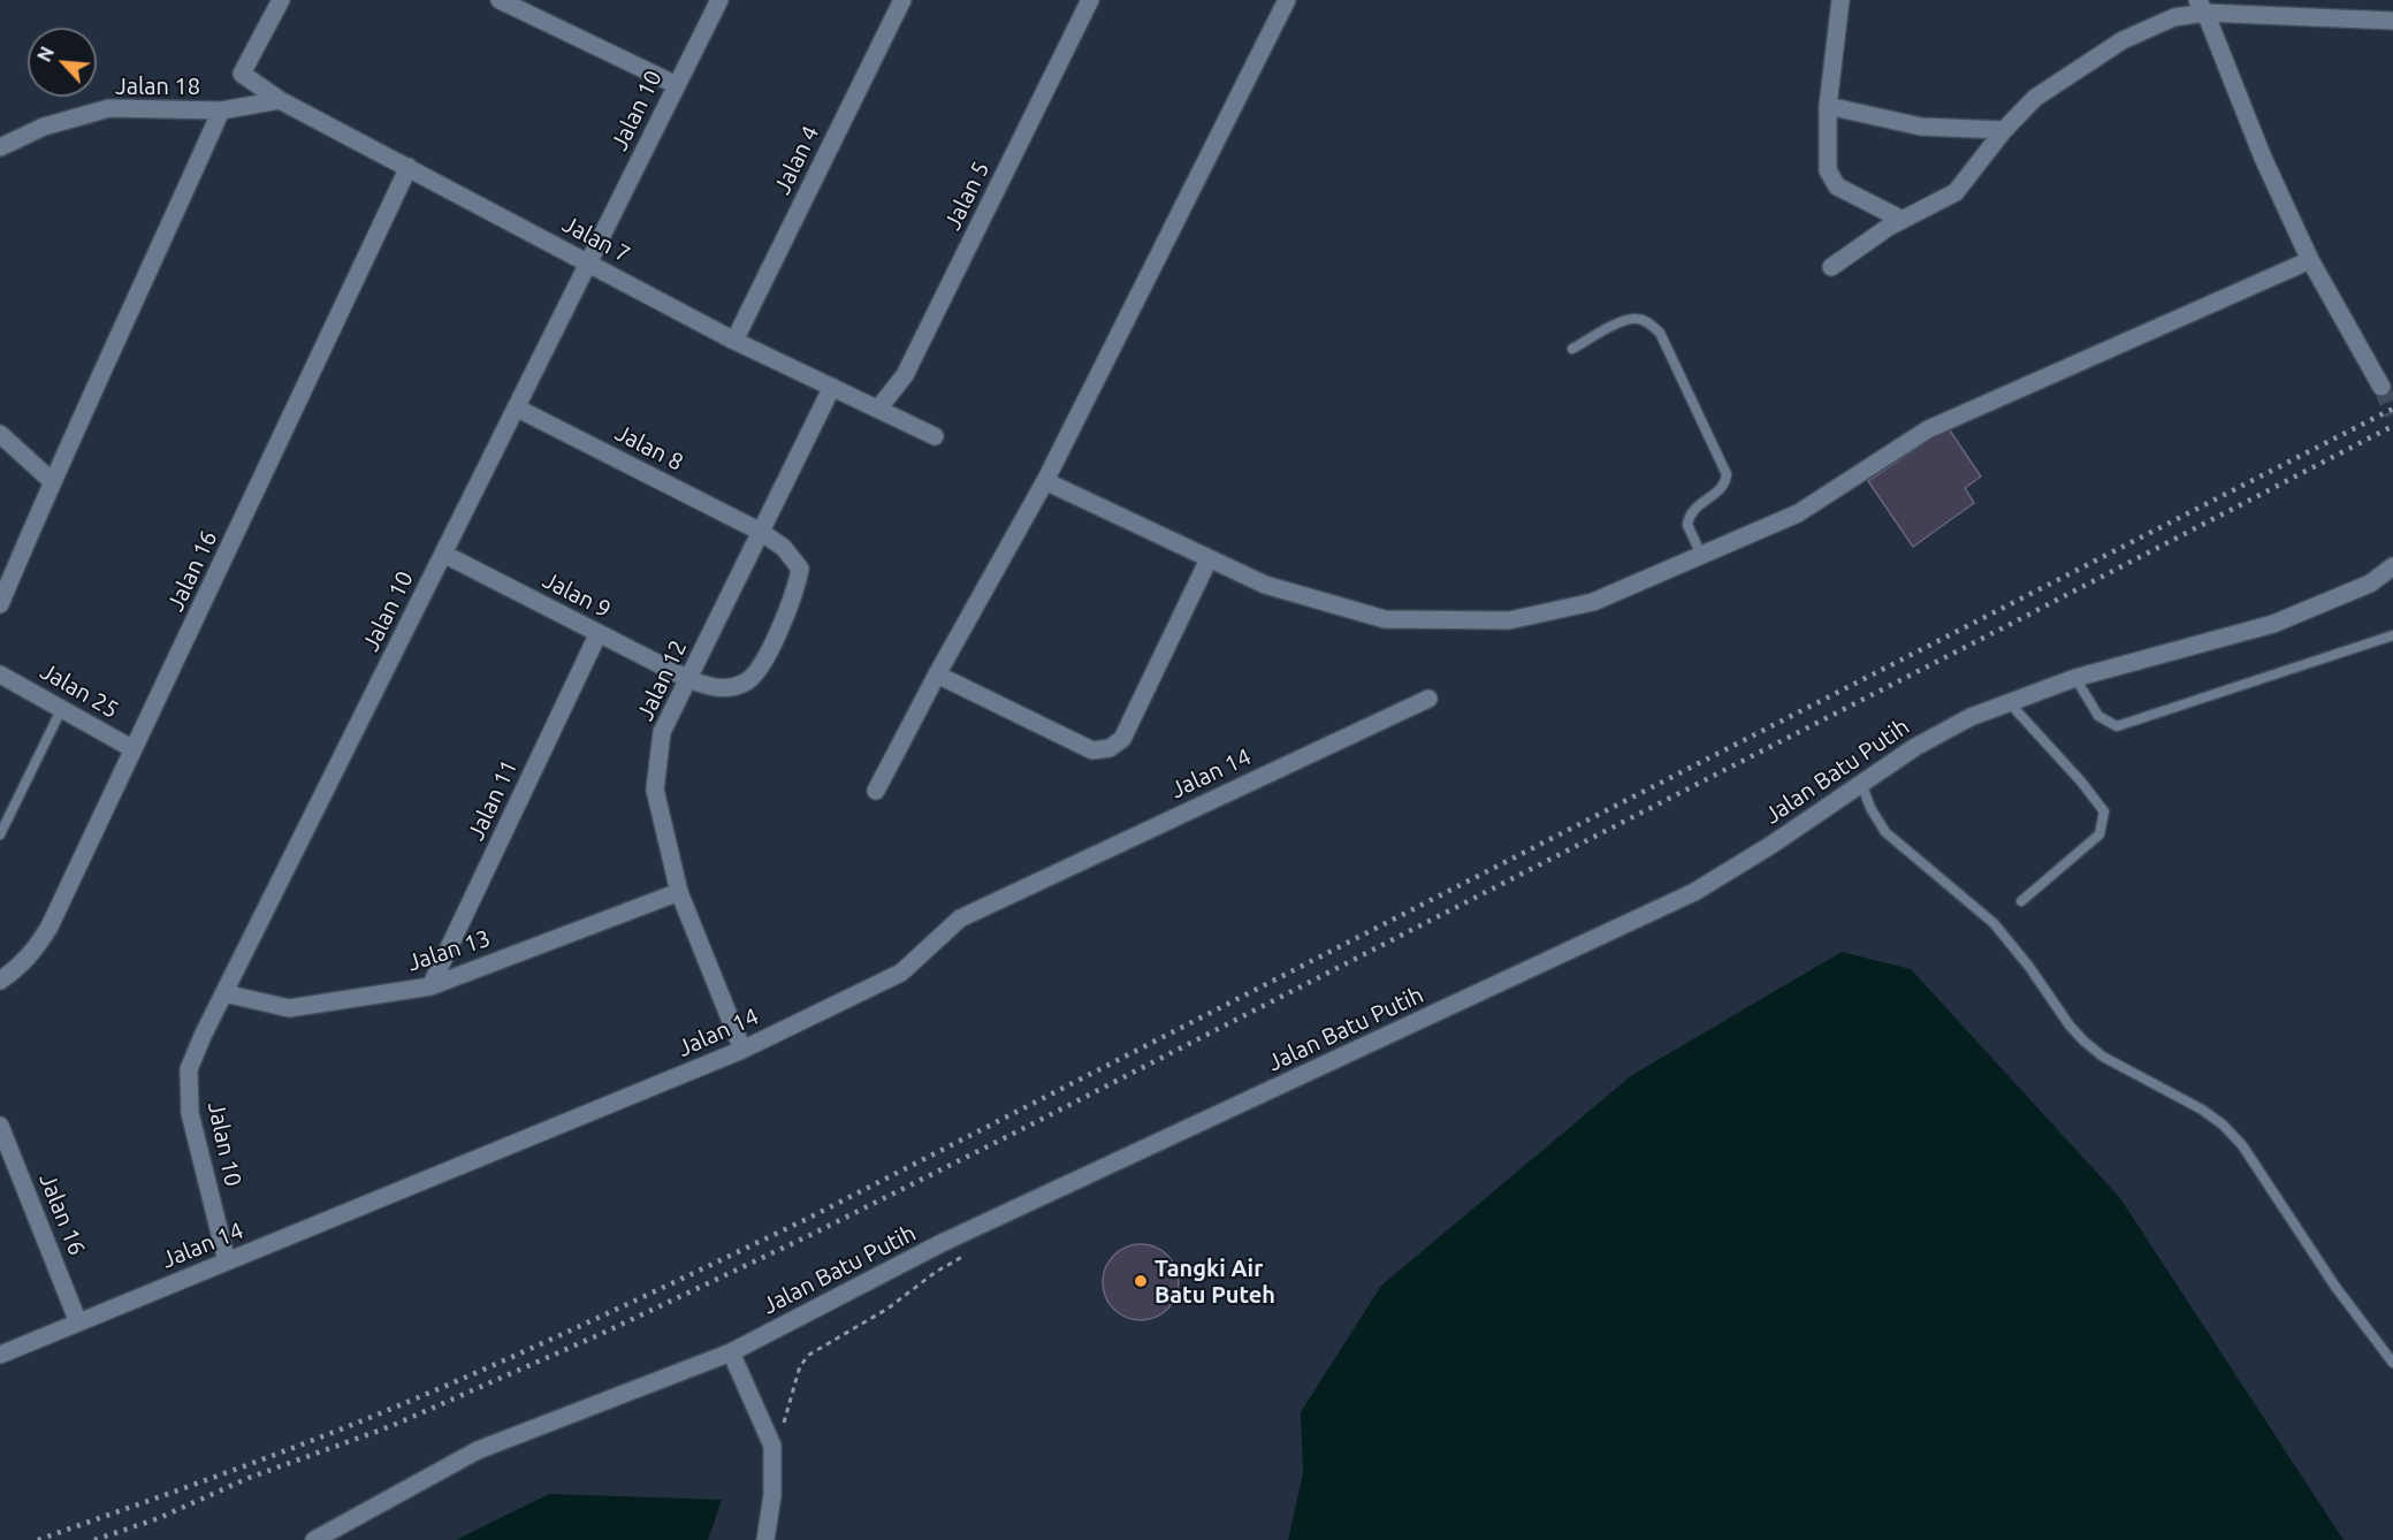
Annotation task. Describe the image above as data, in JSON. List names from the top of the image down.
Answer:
{
  "streets": {
    "street": [
      "Jalan 18",
      "Jalan 10",
      "Jalan 4",
      "Jalan 5",
      "Jalan 7",
      "Jalan 8",
      "Jalan 16",
      "Jalan 9",
      "Jalan 12",
      "Jalan 25",
      "Jalan Batu Putih",
      "Jalan 14",
      "Jalan 11",
      "Jalan 13"
    ]
  },
  "crossings": [
    ["Jalan 18", "Jalan 7"],
    ["Jalan 10", "Jalan 7"],
    ["Jalan 10", "Jalan 8"],
    ["Jalan 10", "Jalan 9"],
    ["Jalan 10", "Jalan 14"],
    ["Jalan 10", "Jalan 13"],
    ["Jalan 4", "Jalan 7"],
    ["Jalan 5", "Jalan 7"],
    ["Jalan 7", "Jalan 16"],
    ["Jalan 7", "Jalan 12"],
    ["Jalan 8", "Jalan 9"],
    ["Jalan 8", "Jalan 12"],
    ["Jalan 16", "Jalan 25"],
    ["Jalan 16", "Jalan 14"],
    ["Jalan 9", "Jalan 12"],
    ["Jalan 9", "Jalan 11"],
    ["Jalan 12", "Jalan 14"],
    ["Jalan 12", "Jalan 13"],
    ["Jalan 11", "Jalan 13"]
  ],
  "places": ["Tangki Air Batu Puteh"],
  "north": "top left"
}
